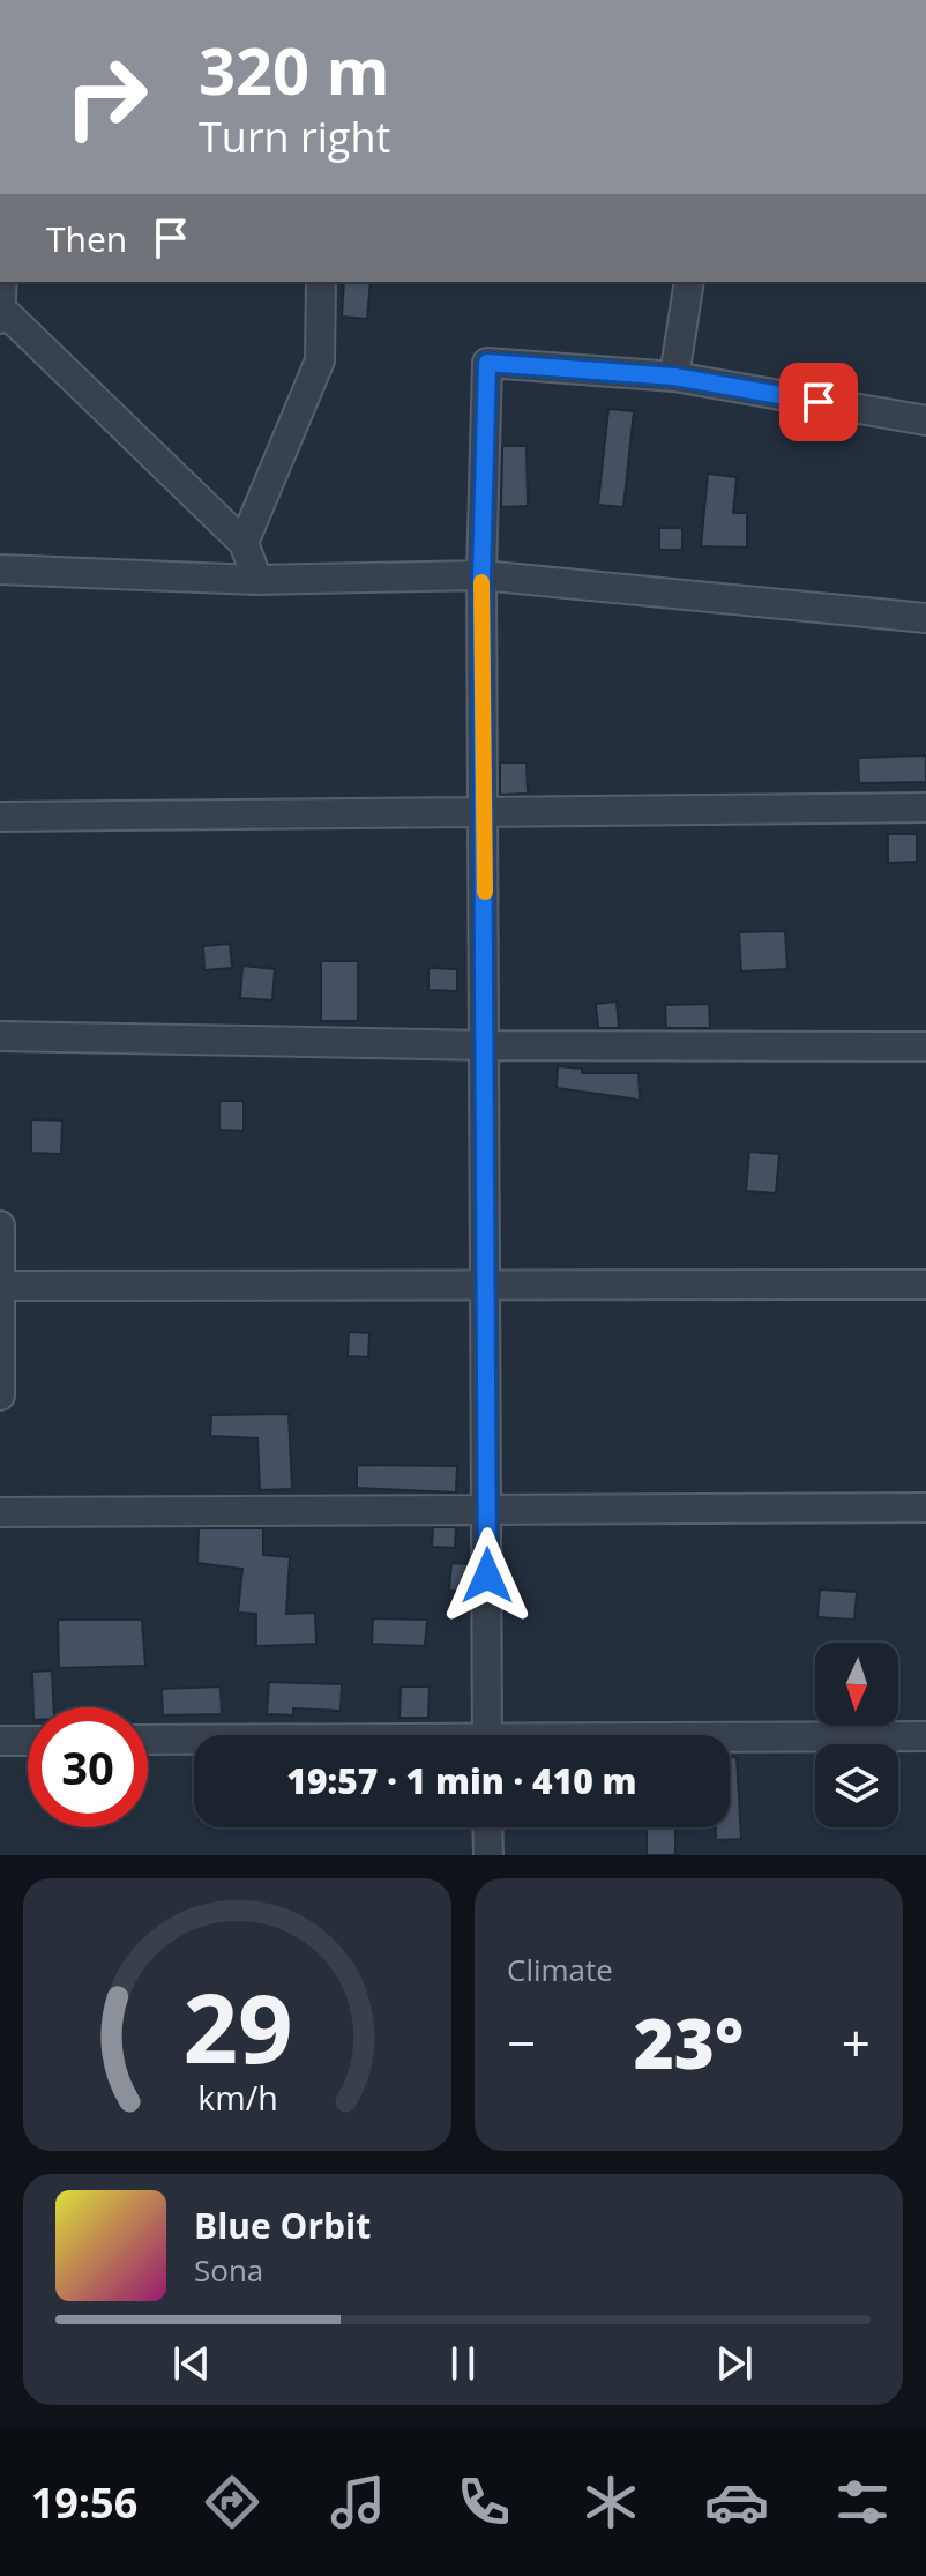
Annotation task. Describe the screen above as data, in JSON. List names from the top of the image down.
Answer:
{
  "north": "bottom",
  "page": {
    "turn": ["320 m", "Turn right"],
    "then": "Then",
    "limit": "30",
    "trip": "19:57 · 1 min · 410 m",
    "tile": "Climate",
    "heat": ["−", "23°", "+"],
    "song": ["Blue Orbit", "Sona"],
    "tabs": "19:56",
    "gauge": ["29", "km/h"]
  }
}
